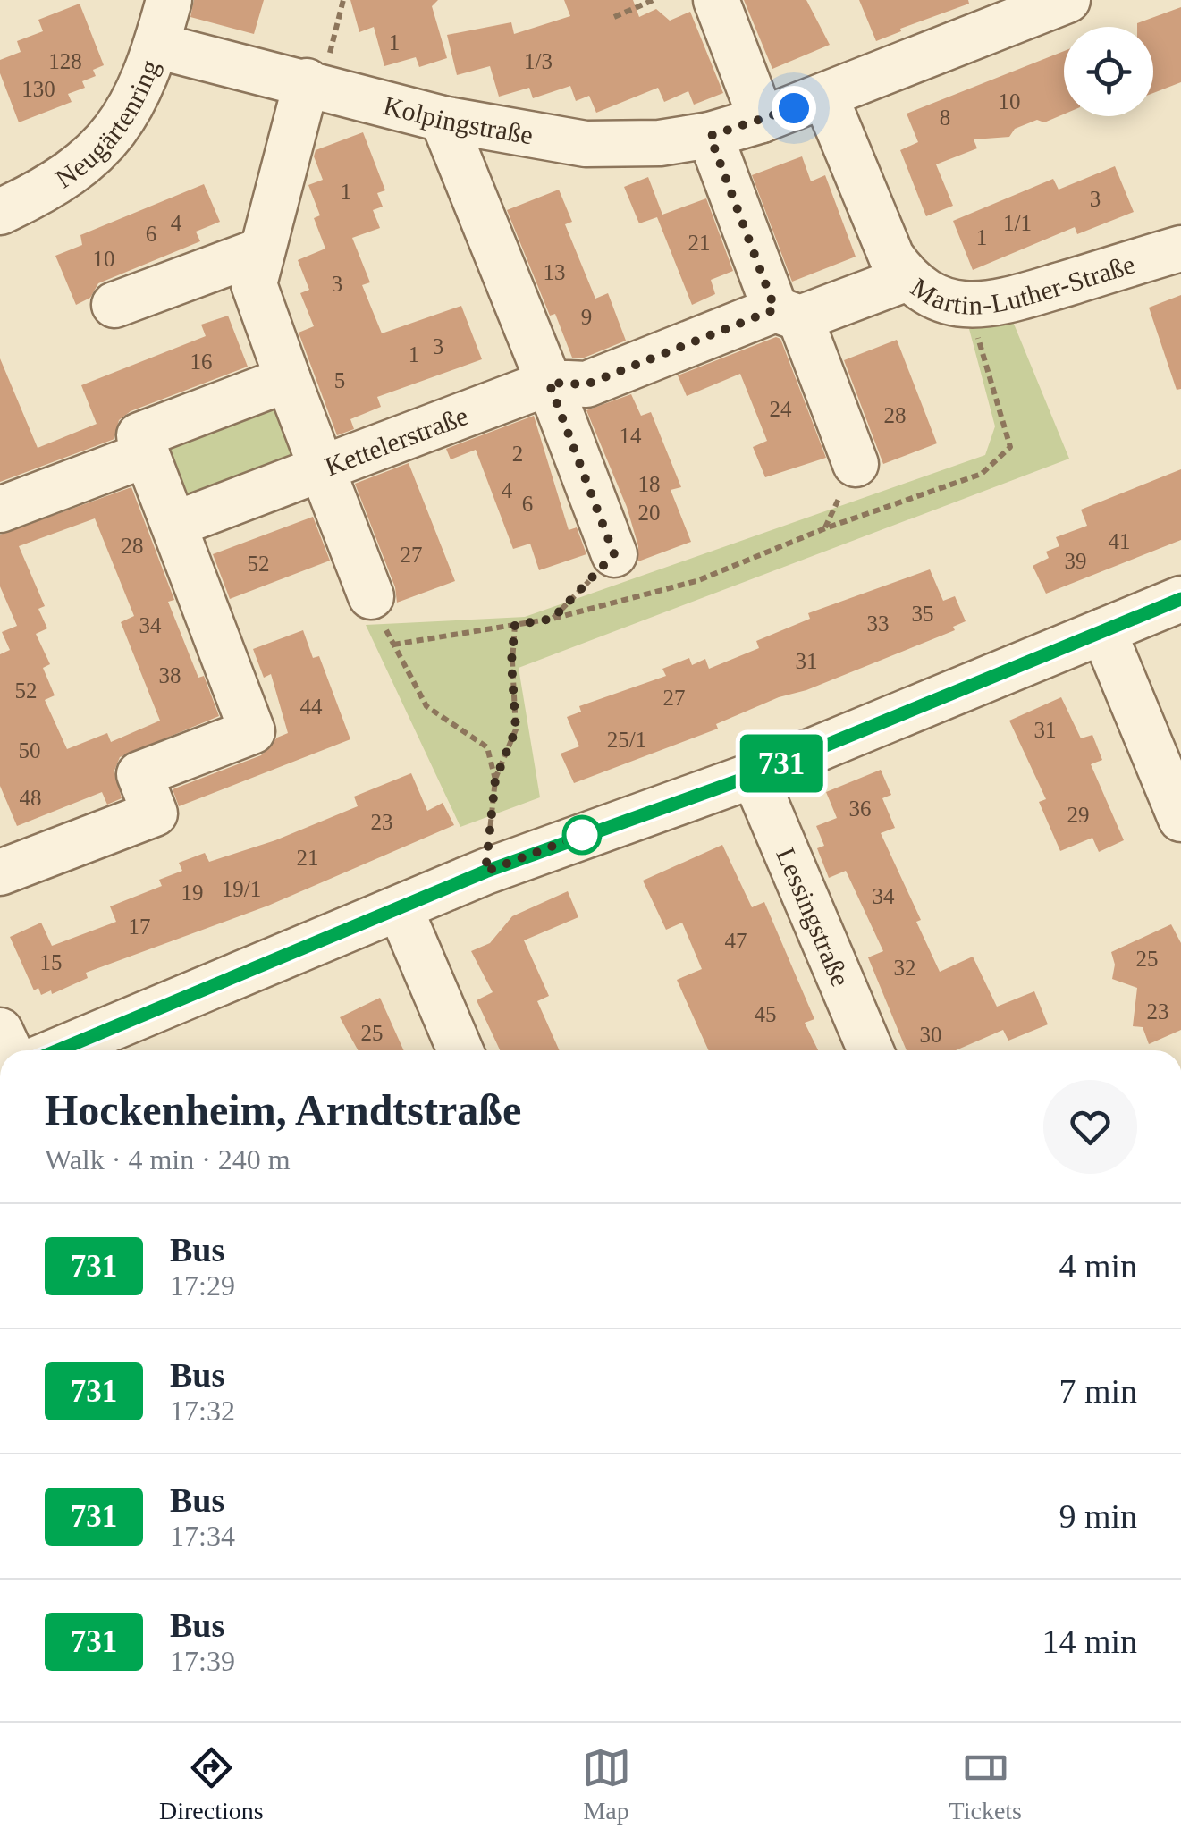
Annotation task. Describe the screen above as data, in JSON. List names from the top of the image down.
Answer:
{
  "streets": {
    "street": [
      "Kolpingstraße",
      "Neugärtenring",
      "Martin-Luther-Straße",
      "Kettelerstraße",
      "Lessingstraße"
    ]
  },
  "crossings": [
    ["Kolpingstraße", "Neugärtenring"],
    ["Kolpingstraße", "Martin-Luther-Straße"],
    ["Martin-Luther-Straße", "Kettelerstraße"]
  ],
  "lines": ["bus line 731"],
  "house_numbers": [
    "1",
    "128",
    "1/3",
    "130",
    "10",
    "8",
    "1",
    "3",
    "4",
    "1/1",
    "6",
    "1",
    "21",
    "10",
    "13",
    "3",
    "9",
    "3",
    "1",
    "16",
    "5",
    "24",
    "28",
    "14",
    "2",
    "18",
    "4",
    "6",
    "20",
    "41",
    "28",
    "27",
    "39",
    "52",
    "35",
    "33",
    "34",
    "31",
    "38",
    "52",
    "27",
    "44",
    "31",
    "25/1",
    "50",
    "48",
    "36",
    "29",
    "23",
    "21",
    "19/1",
    "19",
    "34",
    "17",
    "47",
    "25",
    "15",
    "32",
    "23",
    "45",
    "25",
    "30"
  ],
  "page": {
    "on_map": "731",
    "heading": ["Hockenheim, Arndtstraße", "Walk · 4 min · 240 m"],
    "list": [
      {
        "mark": "731",
        "name": "Bus",
        "note": "17:29",
        "value": "4 min"
      },
      {
        "mark": "731",
        "name": "Bus",
        "note": "17:32",
        "value": "7 min"
      },
      {
        "mark": "731",
        "name": "Bus",
        "note": "17:34",
        "value": "9 min"
      },
      {
        "mark": "731",
        "name": "Bus",
        "note": "17:39",
        "value": "14 min"
      }
    ],
    "tabs": ["Directions", "Map", "Tickets"]
  }
}
